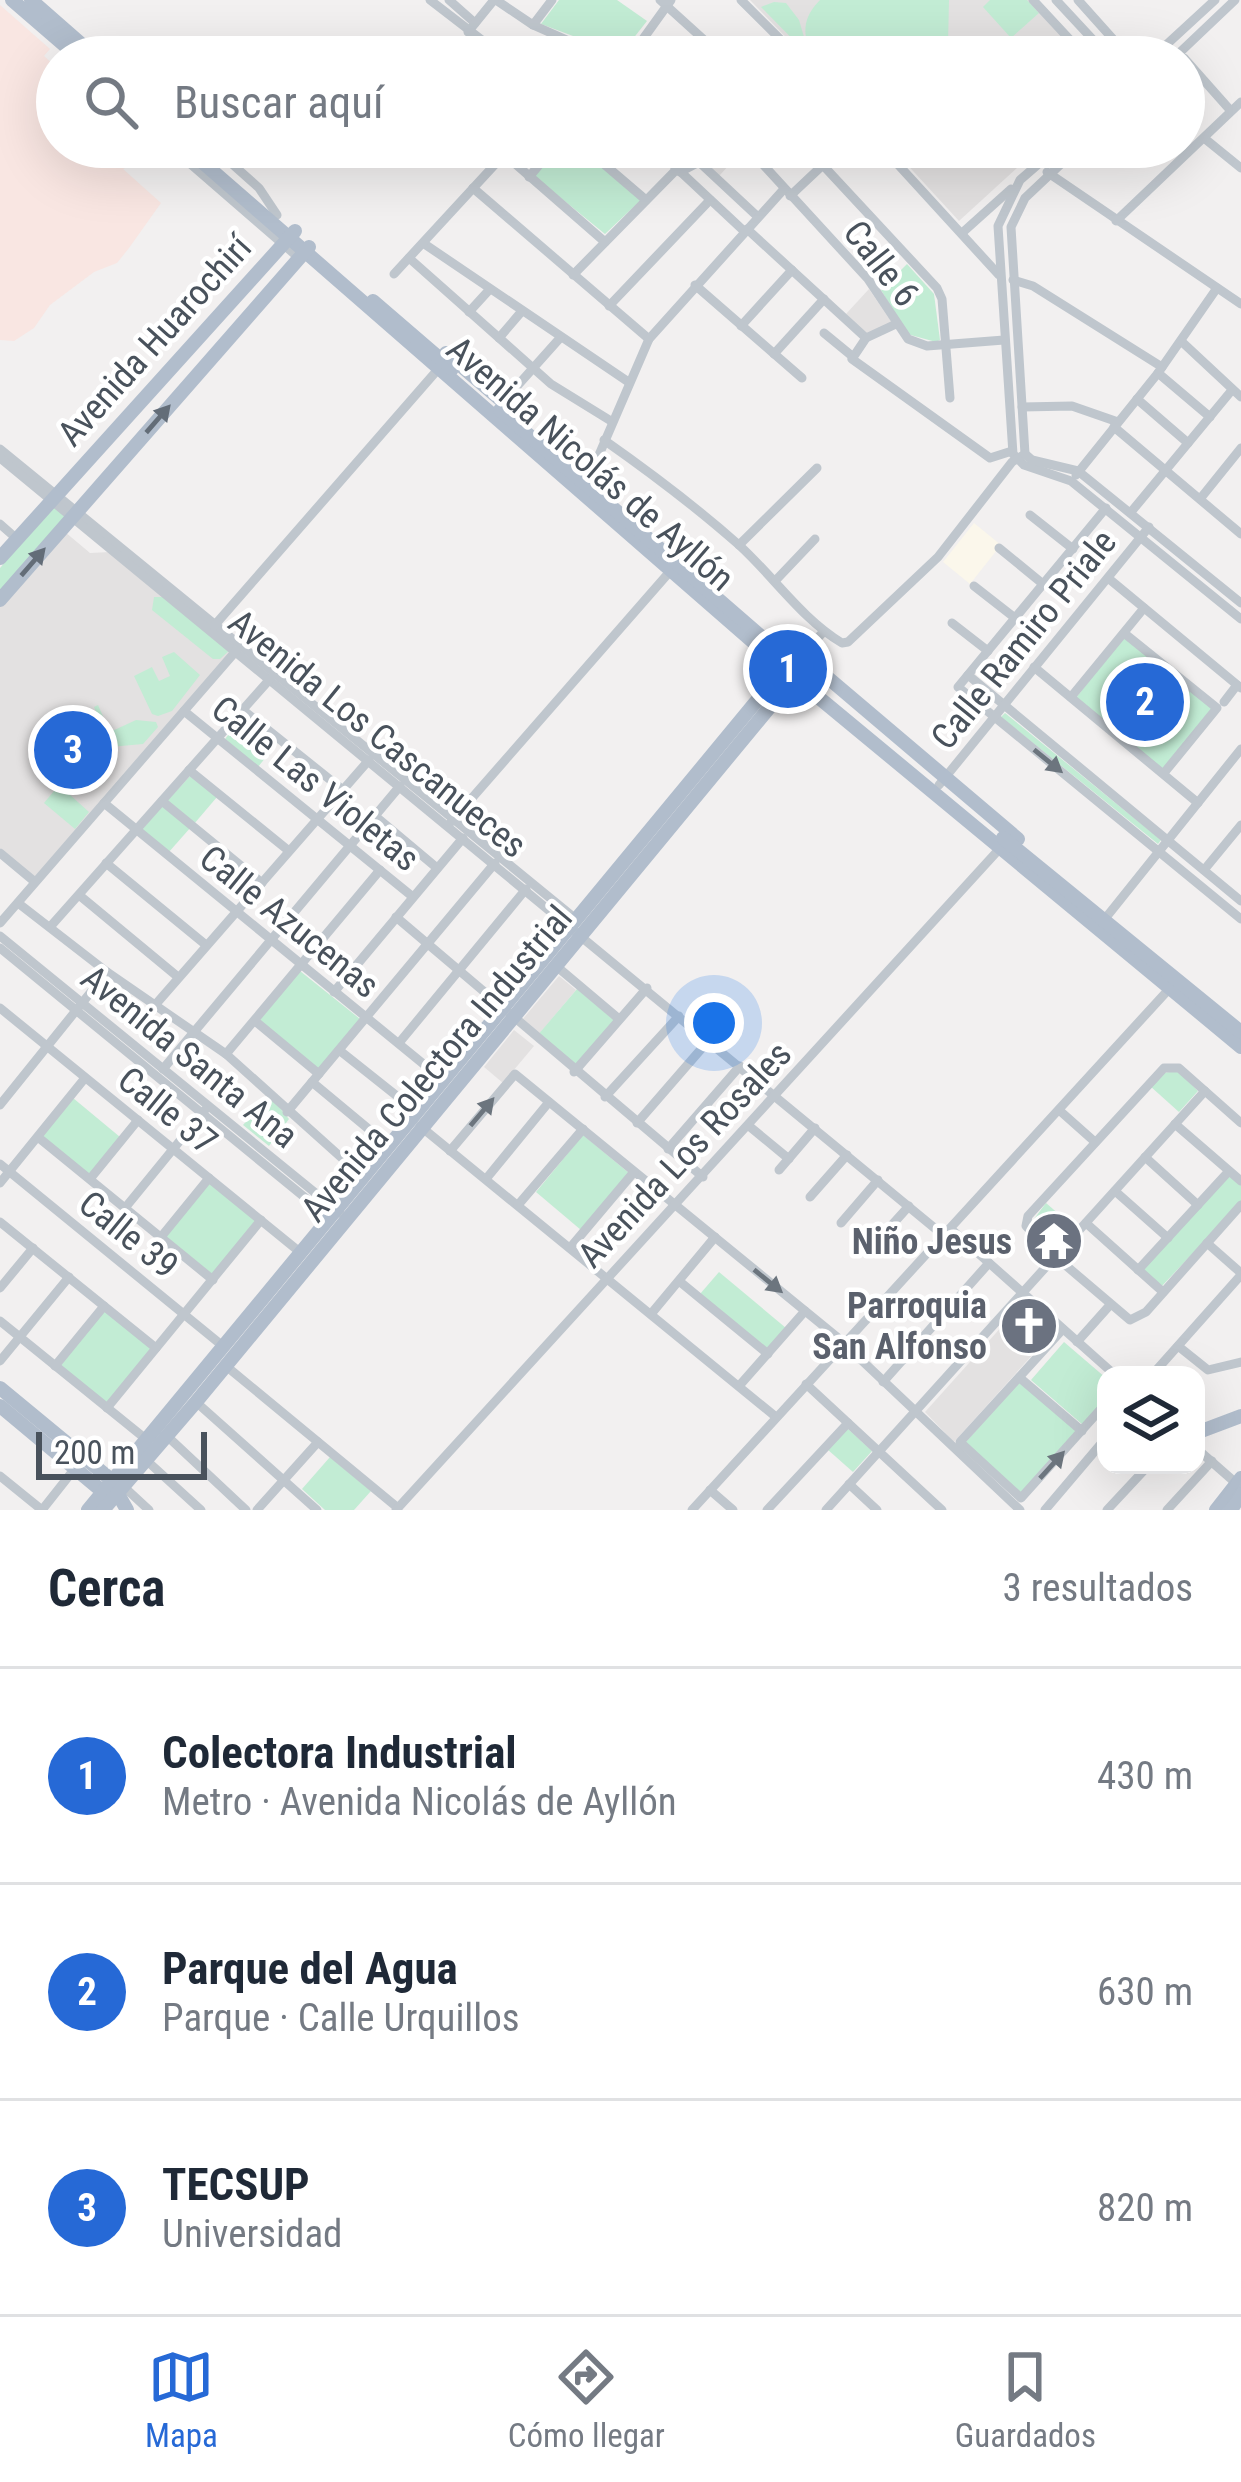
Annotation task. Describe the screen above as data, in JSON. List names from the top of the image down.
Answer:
{
  "streets": {
    "main road": ["Avenida Huarochirí", "Avenida Nicolás de Ayllón", "Avenida Colectora Industrial"],
    "street": [
      "Calle 6",
      "Calle Ramiro Priale",
      "Avenida Los Cascanueces",
      "Calle Las Violetas",
      "Calle Azucenas",
      "Avenida Santa Ana",
      "Calle 37",
      "Avenida Los Rosales",
      "Calle 39"
    ]
  },
  "crossings": [
    ["Avenida Huarochirí", "Avenida Nicolás de Ayllón"],
    ["Avenida Huarochirí", "Avenida Los Cascanueces"],
    ["Avenida Nicolás de Ayllón", "Calle Ramiro Priale"],
    ["Avenida Nicolás de Ayllón", "Avenida Colectora Industrial"],
    ["Avenida Nicolás de Ayllón", "Avenida Los Rosales"],
    ["Avenida Los Cascanueces", "Avenida Colectora Industrial"],
    ["Avenida Los Cascanueces", "Avenida Los Rosales"],
    ["Calle Las Violetas", "Avenida Colectora Industrial"],
    ["Calle Las Violetas", "Avenida Los Rosales"],
    ["Calle Azucenas", "Avenida Colectora Industrial"],
    ["Avenida Santa Ana", "Avenida Colectora Industrial"],
    ["Avenida Colectora Industrial", "Calle 37"],
    ["Avenida Colectora Industrial", "Calle 39"]
  ],
  "places": {
    "temple": ["Niño Jesus"],
    "church": ["Parroquia San Alfonso"]
  },
  "scale_bar": "200 m",
  "page": {
    "search": "Buscar aquí",
    "pins": ["1", "2", "3"],
    "scale": "200 m",
    "heading": ["Cerca", "3 resultados"],
    "list": [
      {
        "mark": "1",
        "name": "Colectora Industrial",
        "note": "Metro · Avenida Nicolás de Ayllón",
        "value": "430 m"
      },
      {
        "mark": "2",
        "name": "Parque del Agua",
        "note": "Parque · Calle Urquillos",
        "value": "630 m"
      },
      {
        "mark": "3",
        "name": "TECSUP",
        "note": "Universidad",
        "value": "820 m"
      }
    ],
    "nav": ["Mapa", "Cómo llegar", "Guardados"]
  }
}
